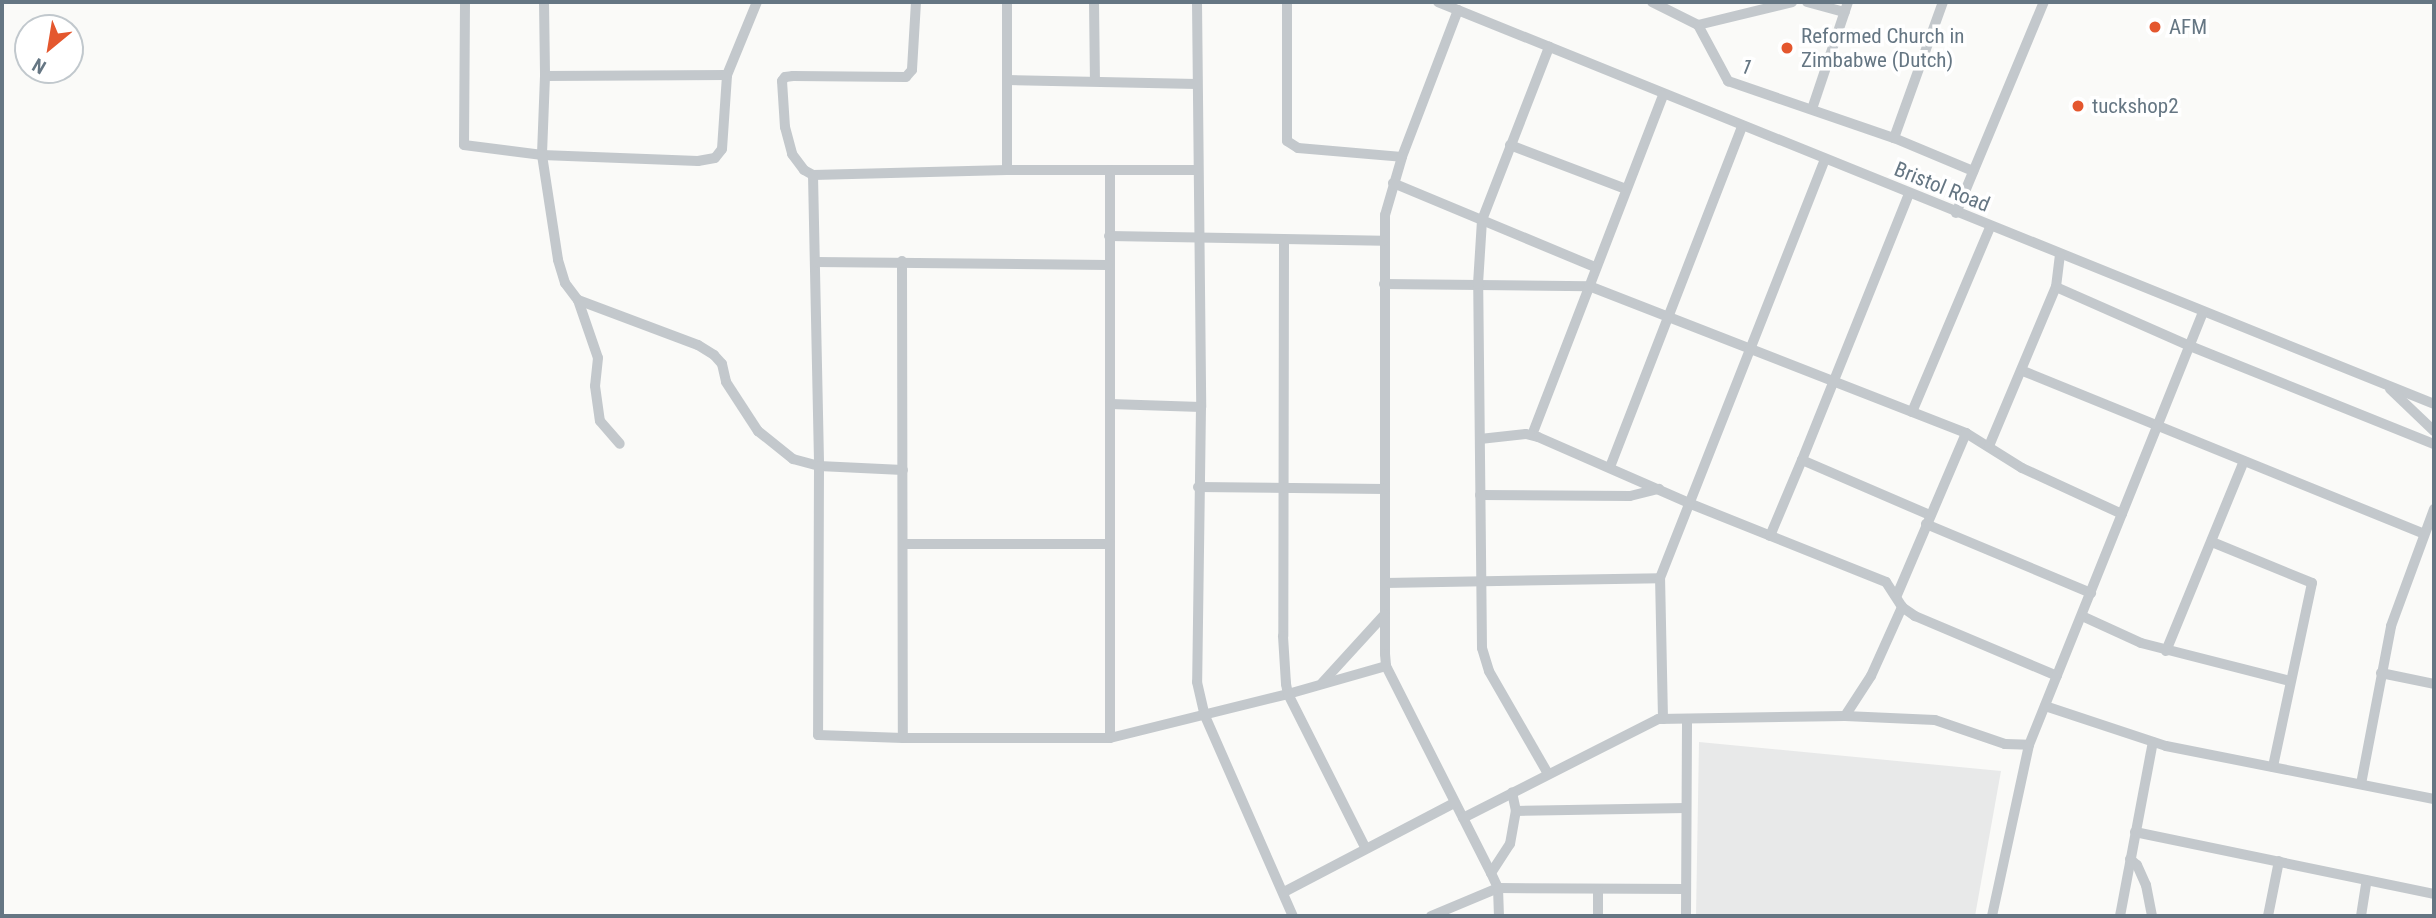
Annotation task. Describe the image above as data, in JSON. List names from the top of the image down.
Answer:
{
  "streets": {
    "street": ["1", "Bristol Road"]
  },
  "places": ["AFM", "Reformed Church in Zimbabwe (Dutch)", "tuckshop2"],
  "north": "bottom left"
}
